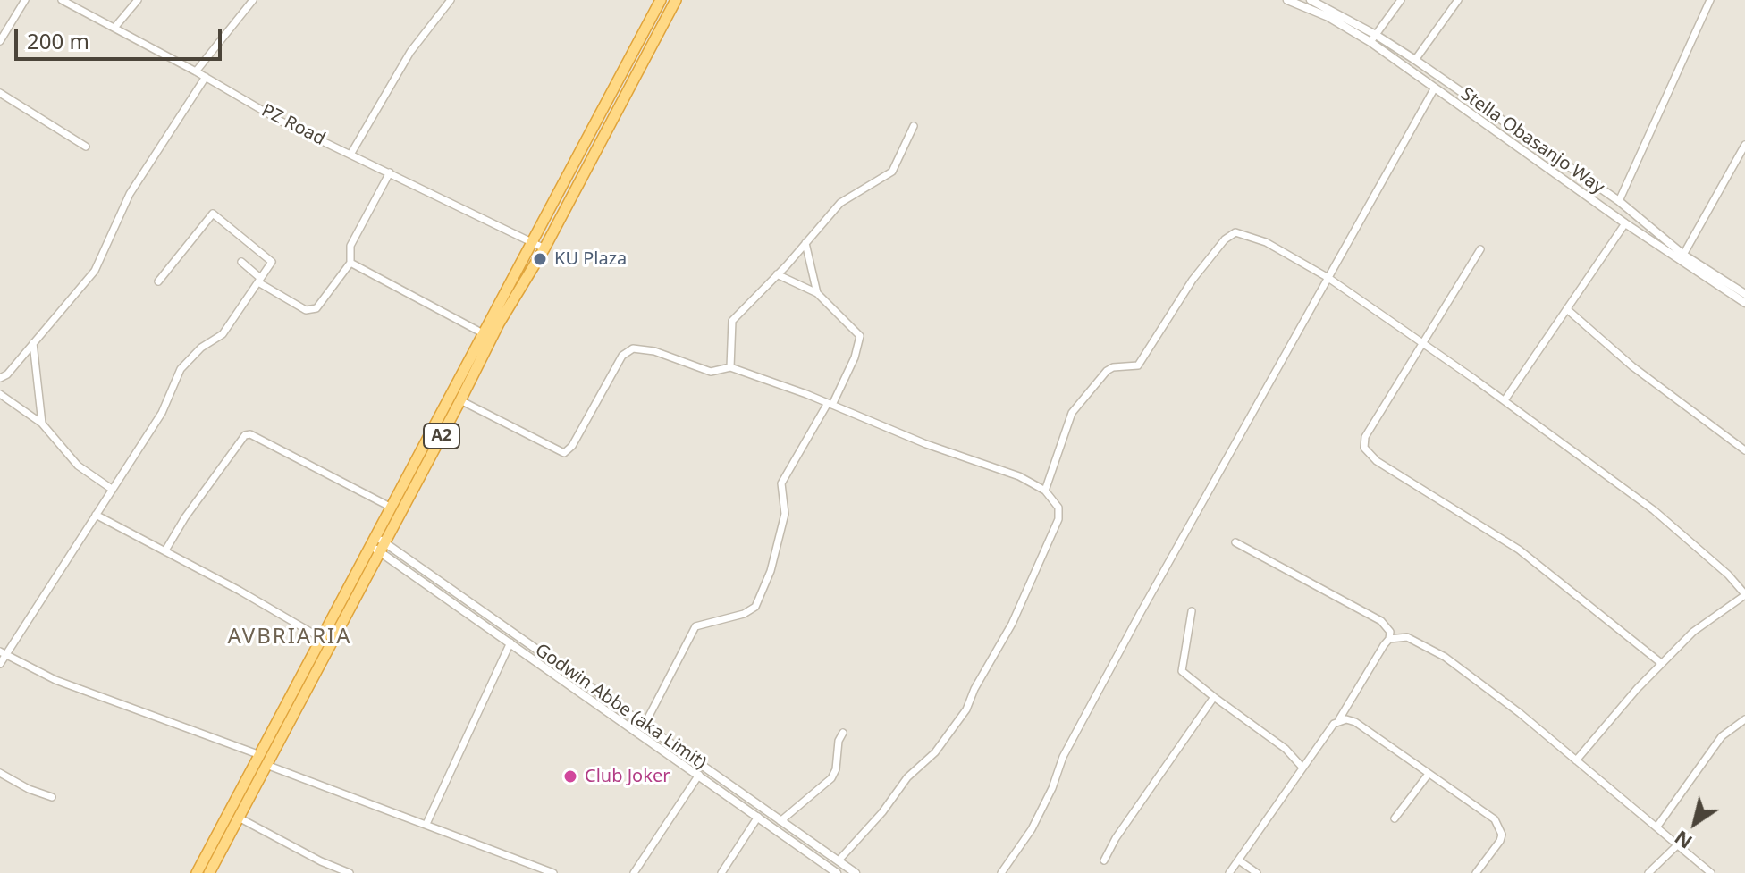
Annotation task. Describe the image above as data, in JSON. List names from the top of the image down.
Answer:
{
  "streets": {
    "highway": ["A2"],
    "street": ["PZ Road", "Stella Obasanjo Way", "Godwin Abbe (aka Limit)"]
  },
  "crossings": [
    ["PZ Road", "A2"],
    ["A2", "Godwin Abbe (aka Limit)"]
  ],
  "districts": ["AVBRIARIA"],
  "places": ["KU Plaza", "Club Joker"],
  "scale_bar": "200 m",
  "north": "bottom left"
}
